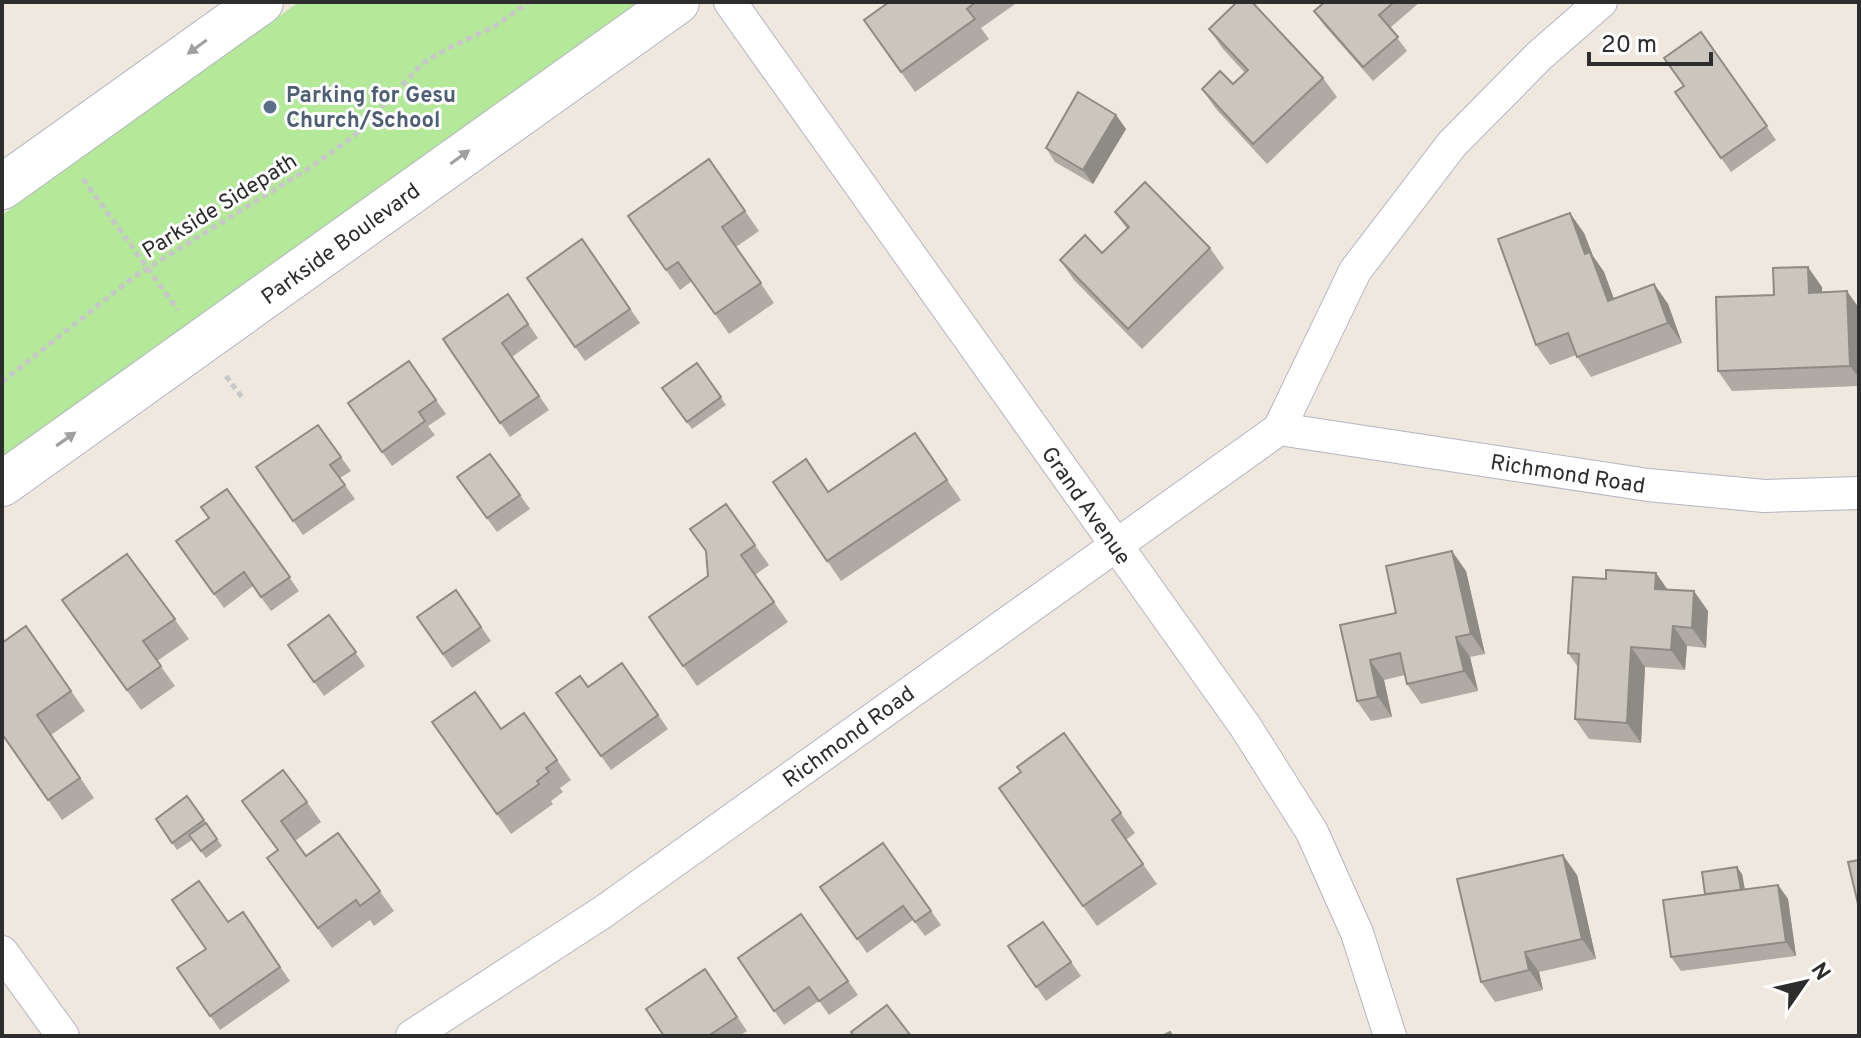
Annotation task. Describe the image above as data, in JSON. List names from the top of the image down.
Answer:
{
  "streets": {
    "street": ["Parkside Boulevard", "Richmond Road", "Grand Avenue"],
    "path": ["Parkside Sidepath"]
  },
  "crossings": [
    ["Richmond Road", "Grand Avenue"]
  ],
  "places": ["Parking for Gesu Church/School"],
  "scale_bar": "20 m",
  "north": "top right"
}
